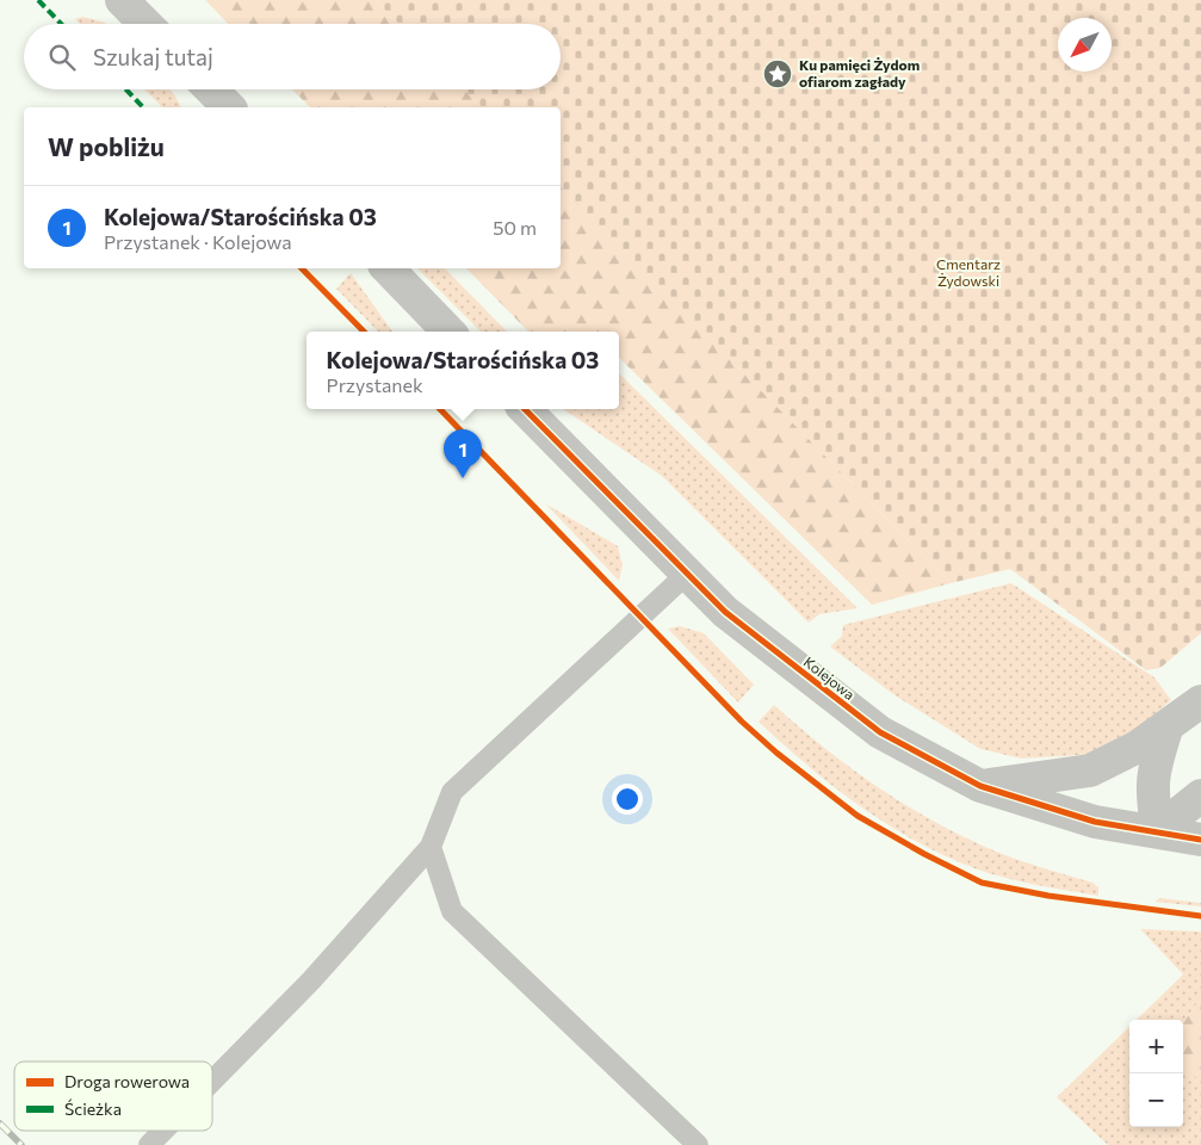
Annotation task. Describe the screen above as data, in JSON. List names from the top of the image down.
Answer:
{
  "streets": {
    "street": ["Kolejowa"]
  },
  "parks": ["Cmentarz Żydowski"],
  "places": {
    "place": ["Ku pamięci Żydom ofiarom zagłady"]
  },
  "legend": ["Droga rowerowa", "Ścieżka"],
  "north": "bottom left",
  "page": {
    "search": "Szukaj tutaj",
    "heading": "W pobliżu",
    "list": [
      {
        "mark": "1",
        "name": "Kolejowa/Starościńska 03",
        "note": "Przystanek · Kolejowa",
        "value": "50 m"
      }
    ],
    "popup": ["Kolejowa/Starościńska 03", "Przystanek"],
    "pins": "1",
    "map_buttons": ["+", "−"]
  }
}
